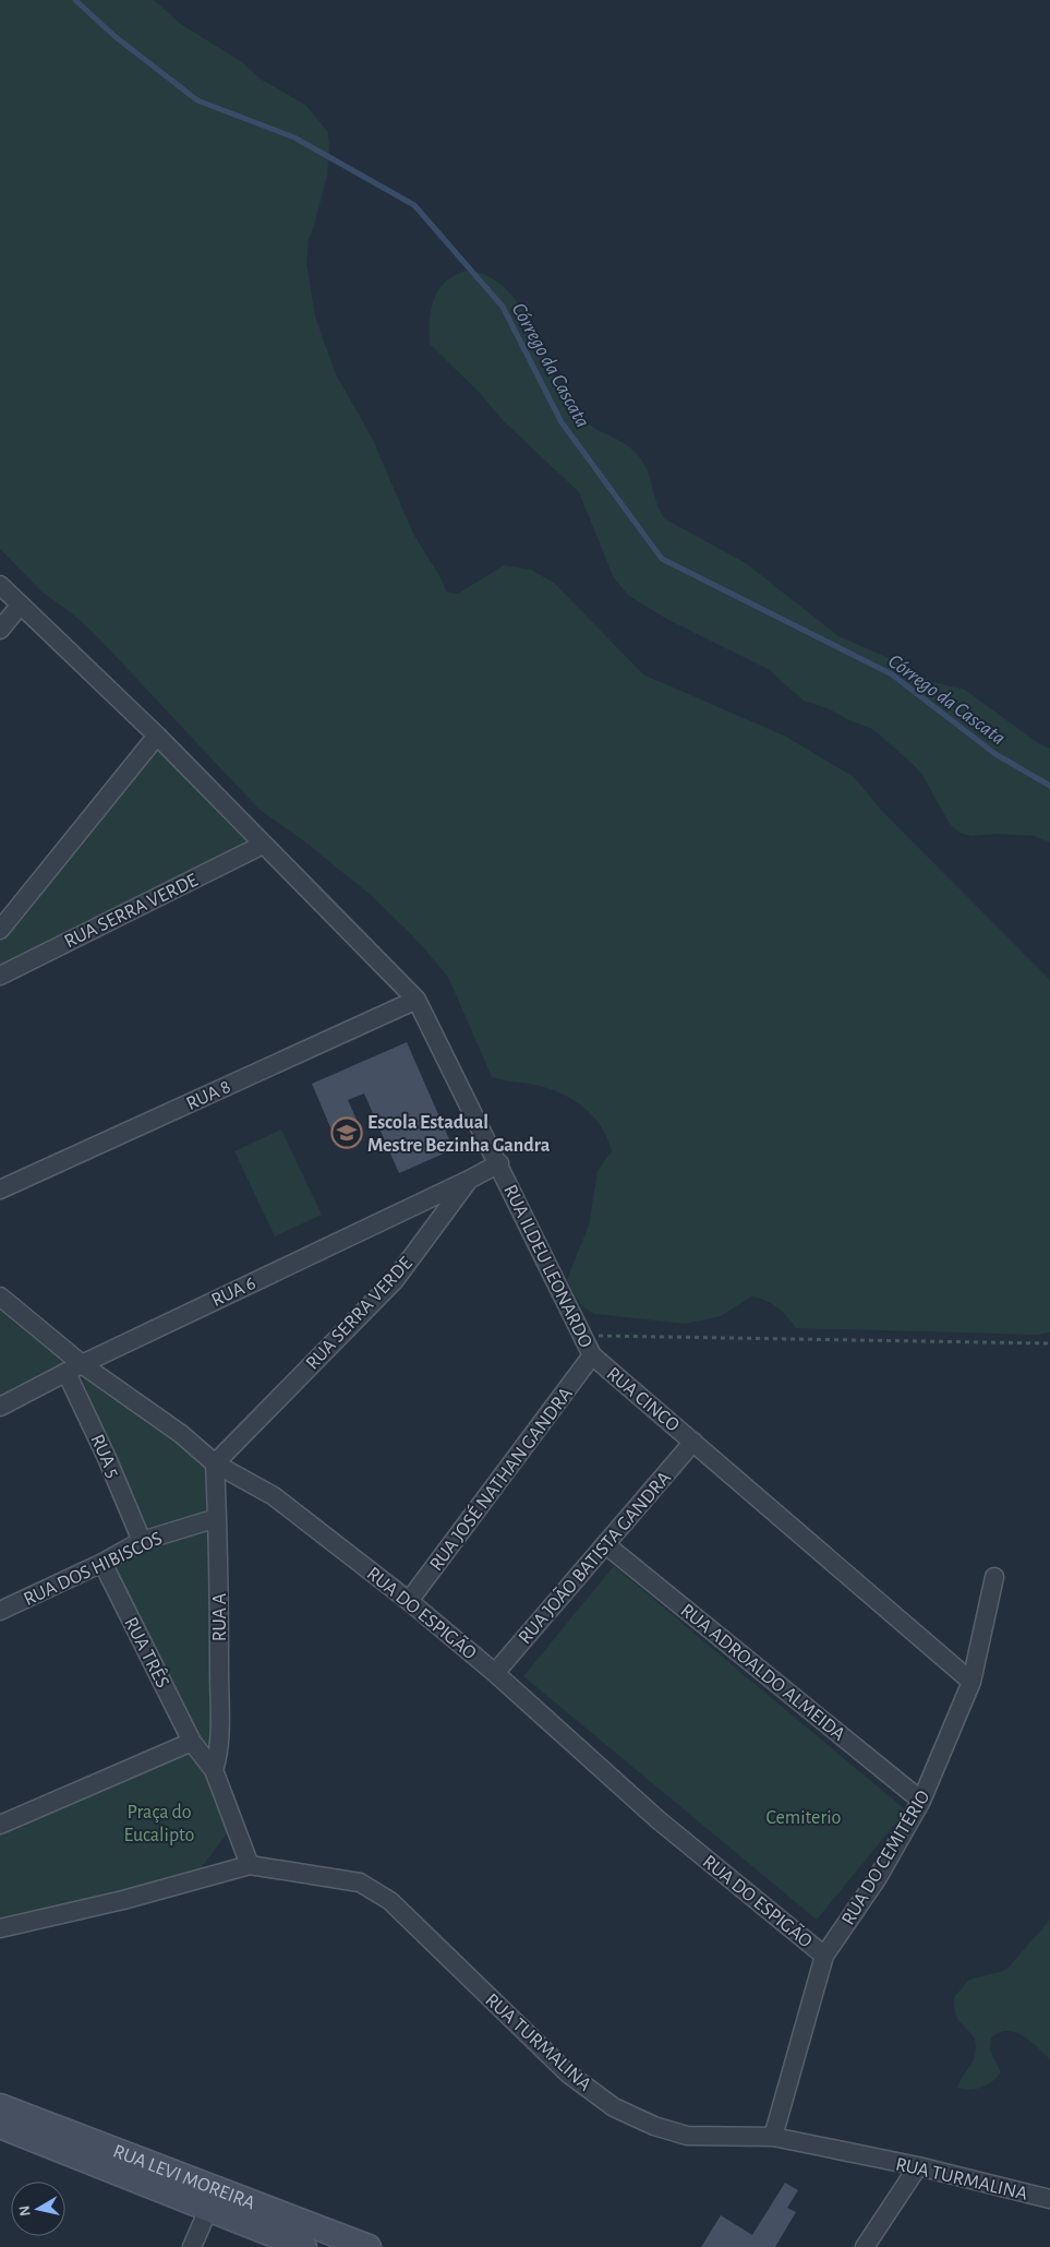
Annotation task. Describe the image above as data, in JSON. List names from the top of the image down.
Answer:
{
  "streets": {
    "main road": ["RUA LEVI MOREIRA"],
    "street": [
      "RUA SERRA VERDE",
      "RUA 8",
      "RUA ILDEU LEONARDO",
      "RUA 6",
      "RUA CINCO",
      "RUA 5",
      "RUA JOSÉ NATHAN GANDRA",
      "RUA JOÃO BATISTA GANDRA",
      "RUA DOS HIBISCOS",
      "RUA DO ESPIGÃO",
      "RUA A",
      "RUA TRÊS",
      "RUA ADROALDO ALMEIDA",
      "RUA DO CEMITÉRIO",
      "RUA TURMALINA"
    ]
  },
  "crossings": [
    ["RUA SERRA VERDE", "RUA ILDEU LEONARDO"],
    ["RUA SERRA VERDE", "RUA 6"],
    ["RUA SERRA VERDE", "RUA DO ESPIGÃO"],
    ["RUA SERRA VERDE", "RUA A"],
    ["RUA 8", "RUA ILDEU LEONARDO"],
    ["RUA ILDEU LEONARDO", "RUA CINCO"],
    ["RUA ILDEU LEONARDO", "RUA JOSÉ NATHAN GANDRA"],
    ["RUA 6", "RUA 5"],
    ["RUA 6", "RUA DO ESPIGÃO"],
    ["RUA CINCO", "RUA JOSÉ NATHAN GANDRA"],
    ["RUA CINCO", "RUA JOÃO BATISTA GANDRA"],
    ["RUA CINCO", "RUA DO CEMITÉRIO"],
    ["RUA 5", "RUA DOS HIBISCOS"],
    ["RUA 5", "RUA DO ESPIGÃO"],
    ["RUA JOSÉ NATHAN GANDRA", "RUA DO ESPIGÃO"],
    ["RUA JOÃO BATISTA GANDRA", "RUA DO ESPIGÃO"],
    ["RUA JOÃO BATISTA GANDRA", "RUA ADROALDO ALMEIDA"],
    ["RUA DOS HIBISCOS", "RUA A"],
    ["RUA DOS HIBISCOS", "RUA TRÊS"],
    ["RUA DO ESPIGÃO", "RUA A"],
    ["RUA DO ESPIGÃO", "RUA DO CEMITÉRIO"],
    ["RUA ADROALDO ALMEIDA", "RUA DO CEMITÉRIO"],
    ["RUA DO CEMITÉRIO", "RUA TURMALINA"]
  ],
  "water": ["Córrego da Cascata"],
  "parks": ["Praça do Eucalipto", "Cemiterio"],
  "places": {
    "school or university": ["Escola Estadual Mestre Bezinha Gandra"]
  },
  "north": "left"
}
